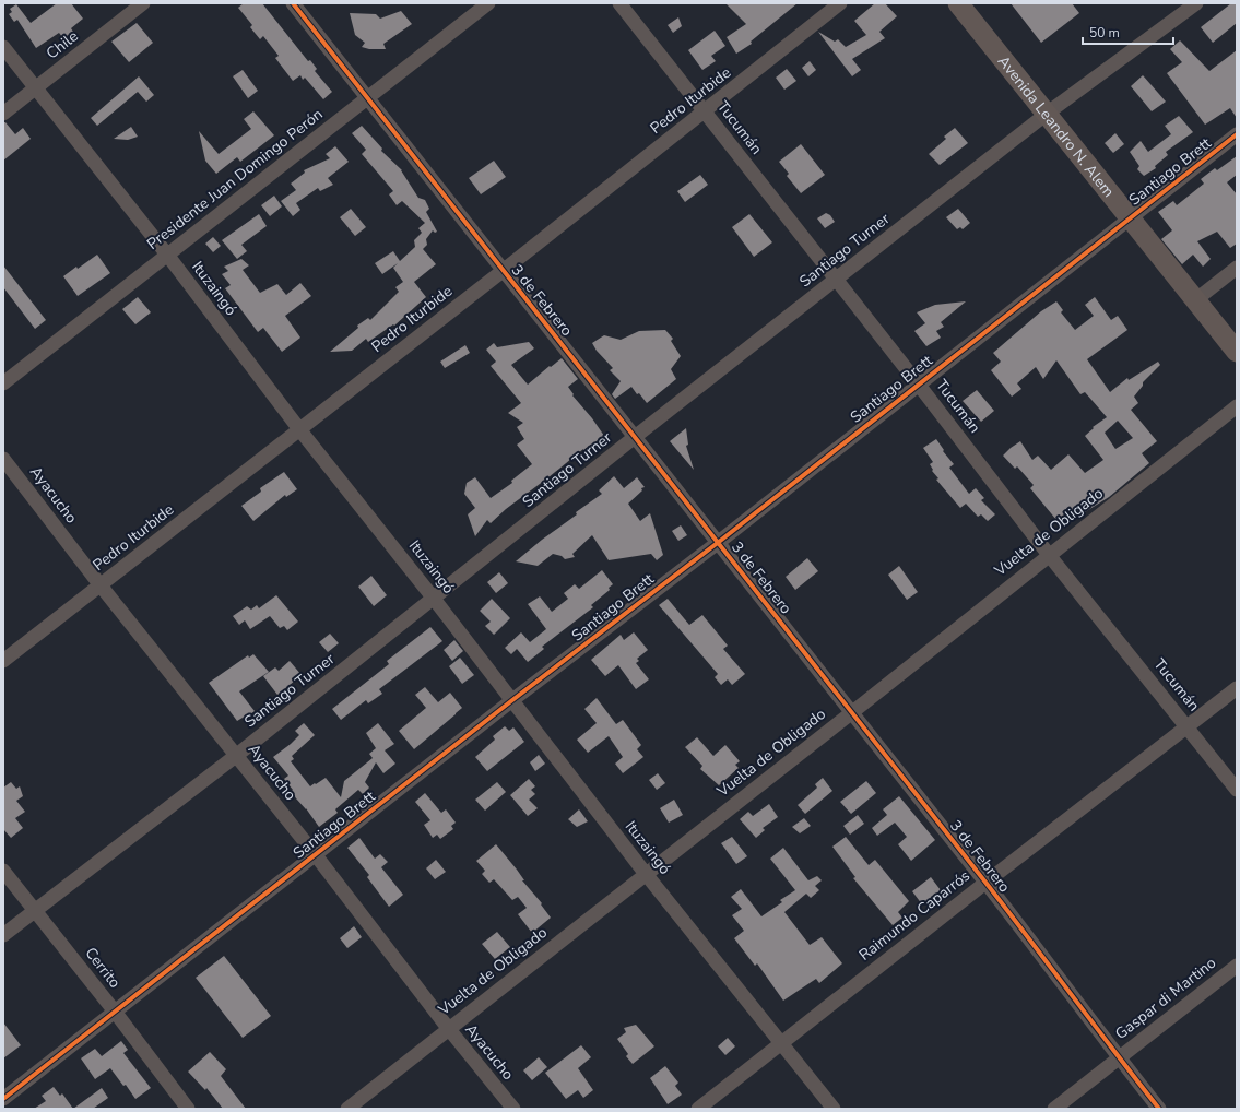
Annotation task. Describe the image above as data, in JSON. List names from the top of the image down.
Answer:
{
  "streets": {
    "main road": ["Avenida Leandro N. Alem"],
    "street": [
      "Chile",
      "Pedro Iturbide",
      "Tucumán",
      "Santiago Brett",
      "Presidente Juan Domingo Perón",
      "Santiago Turner",
      "Ituzaingó",
      "3 de Febrero",
      "Ayacucho",
      "Vuelta de Obligado",
      "Raimundo Caparrós",
      "Cerrito",
      "Gaspar di Martino"
    ]
  },
  "crossings": [
    ["Chile", "Ituzaingó"],
    ["Pedro Iturbide", "Tucumán"],
    ["Pedro Iturbide", "Ituzaingó"],
    ["Pedro Iturbide", "3 de Febrero"],
    ["Pedro Iturbide", "Ayacucho"],
    ["Avenida Leandro N. Alem", "Santiago Brett"],
    ["Avenida Leandro N. Alem", "Santiago Turner"],
    ["Tucumán", "Santiago Brett"],
    ["Tucumán", "Santiago Turner"],
    ["Tucumán", "Vuelta de Obligado"],
    ["Tucumán", "Raimundo Caparrós"],
    ["Santiago Brett", "Ituzaingó"],
    ["Santiago Brett", "3 de Febrero"],
    ["Santiago Brett", "Ayacucho"],
    ["Santiago Brett", "Cerrito"],
    ["Presidente Juan Domingo Perón", "Ituzaingó"],
    ["Presidente Juan Domingo Perón", "3 de Febrero"],
    ["Santiago Turner", "Ituzaingó"],
    ["Santiago Turner", "3 de Febrero"],
    ["Santiago Turner", "Ayacucho"],
    ["Santiago Turner", "Cerrito"],
    ["Ituzaingó", "Vuelta de Obligado"],
    ["Ituzaingó", "Raimundo Caparrós"],
    ["3 de Febrero", "Vuelta de Obligado"],
    ["3 de Febrero", "Raimundo Caparrós"],
    ["3 de Febrero", "Gaspar di Martino"],
    ["Ayacucho", "Vuelta de Obligado"]
  ],
  "scale_bar": "50 m"
}
